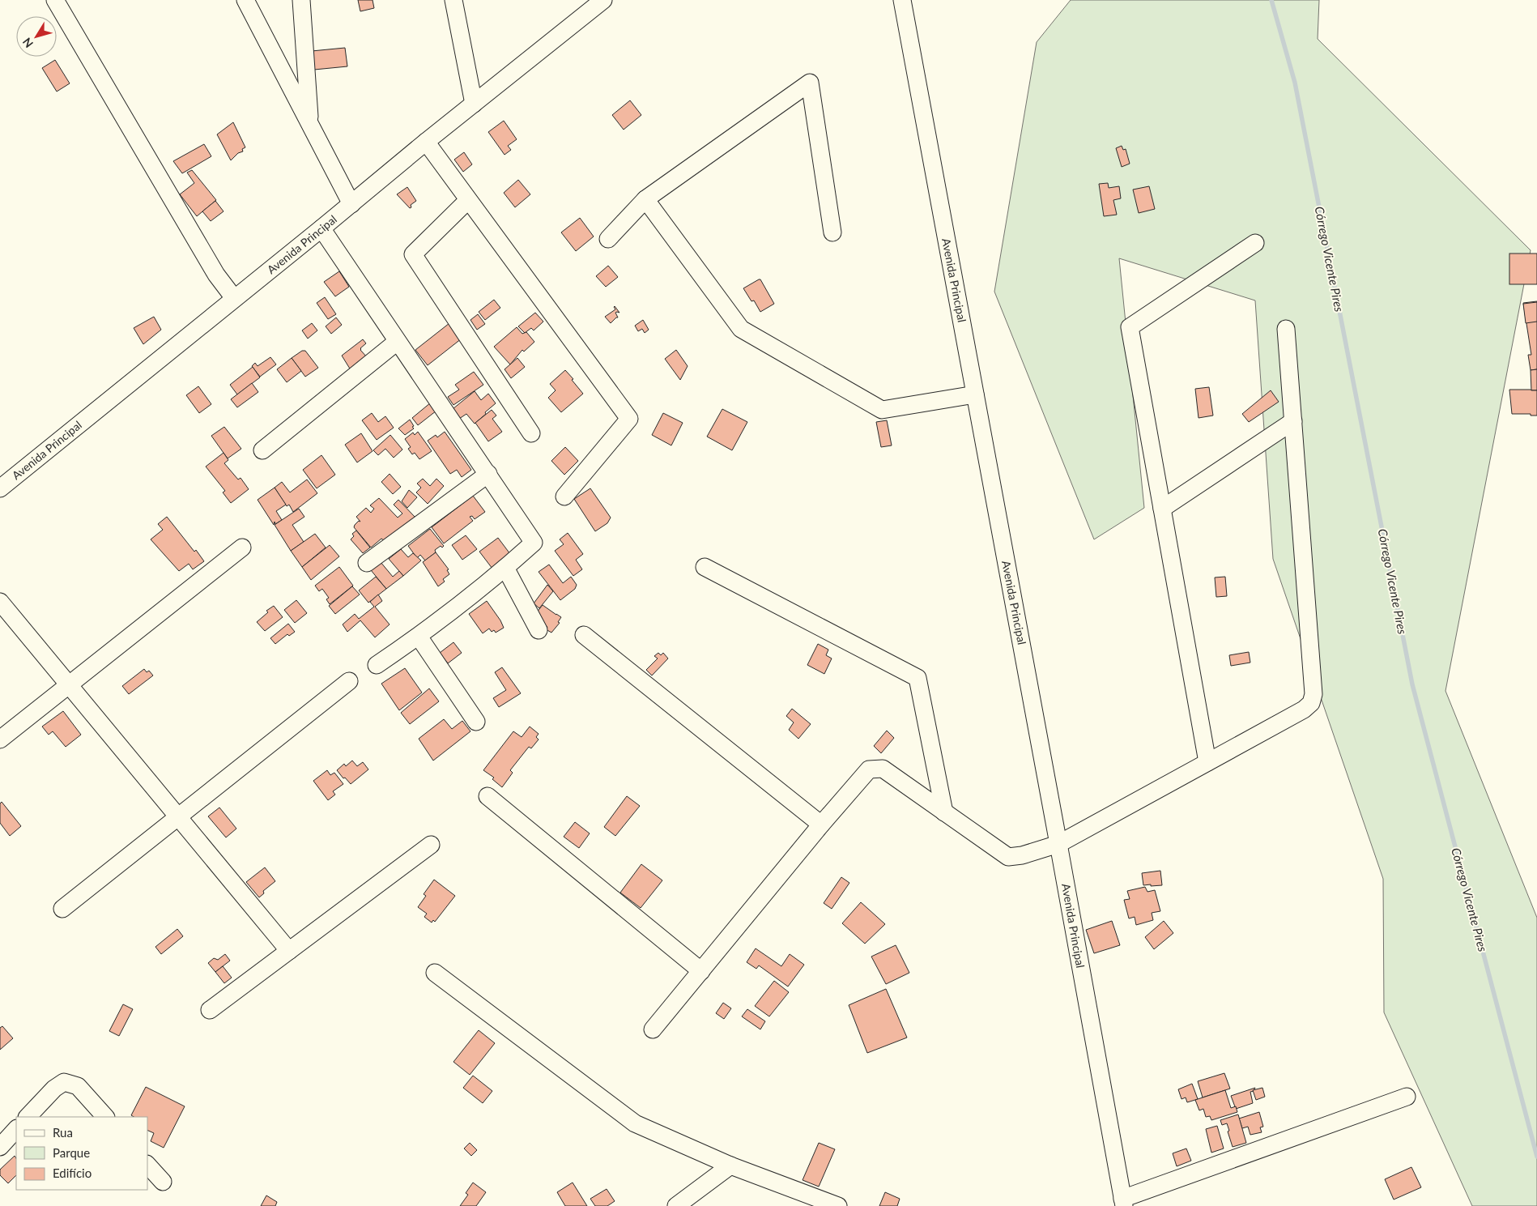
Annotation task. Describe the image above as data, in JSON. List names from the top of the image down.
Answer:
{
  "streets": {
    "street": ["Avenida Principal"]
  },
  "water": ["Córrego Vicente Pires"],
  "legend": ["Rua", "Parque", "Edifício"],
  "north": "bottom left"
}
